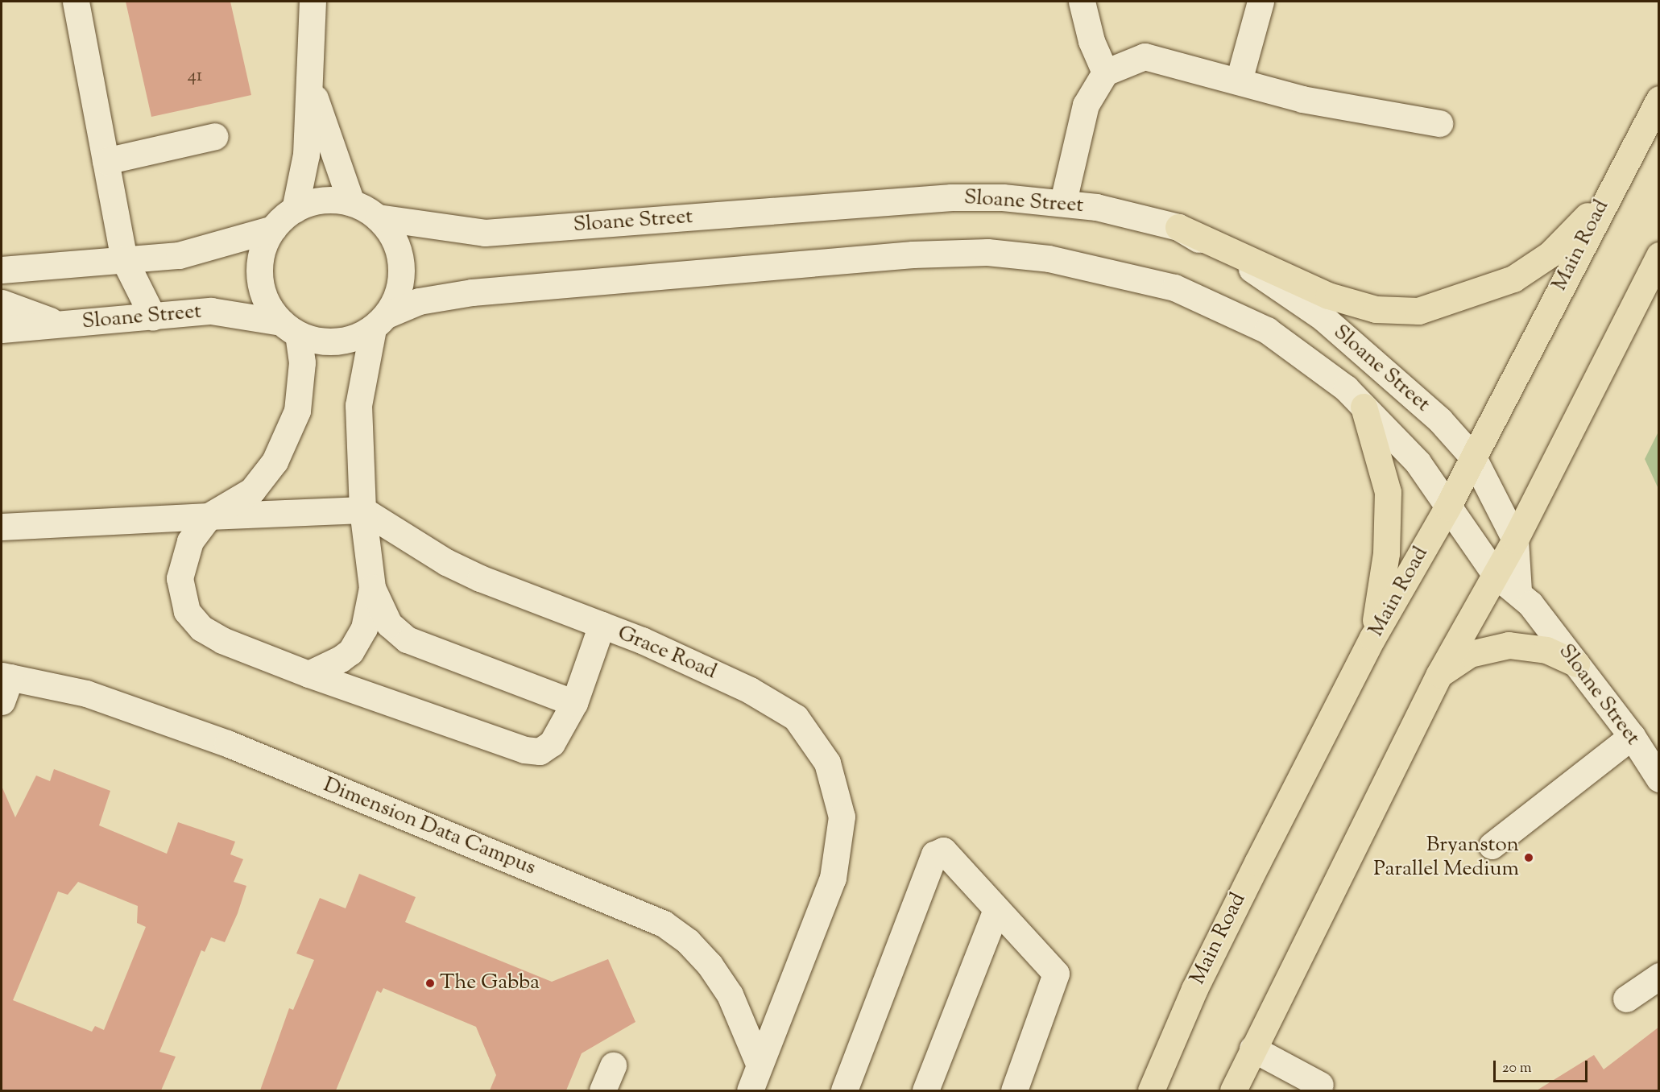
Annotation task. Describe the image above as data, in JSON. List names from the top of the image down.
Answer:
{
  "streets": {
    "main road": ["Main Road"],
    "street": ["Sloane Street", "Grace Road", "Dimension Data Campus"]
  },
  "crossings": [
    ["Sloane Street", "Main Road"],
    ["Grace Road", "Dimension Data Campus"]
  ],
  "places": ["Bryanston Parallel Medium", "The Gabba"],
  "house_numbers": ["41"],
  "scale_bar": "20 m"
}
